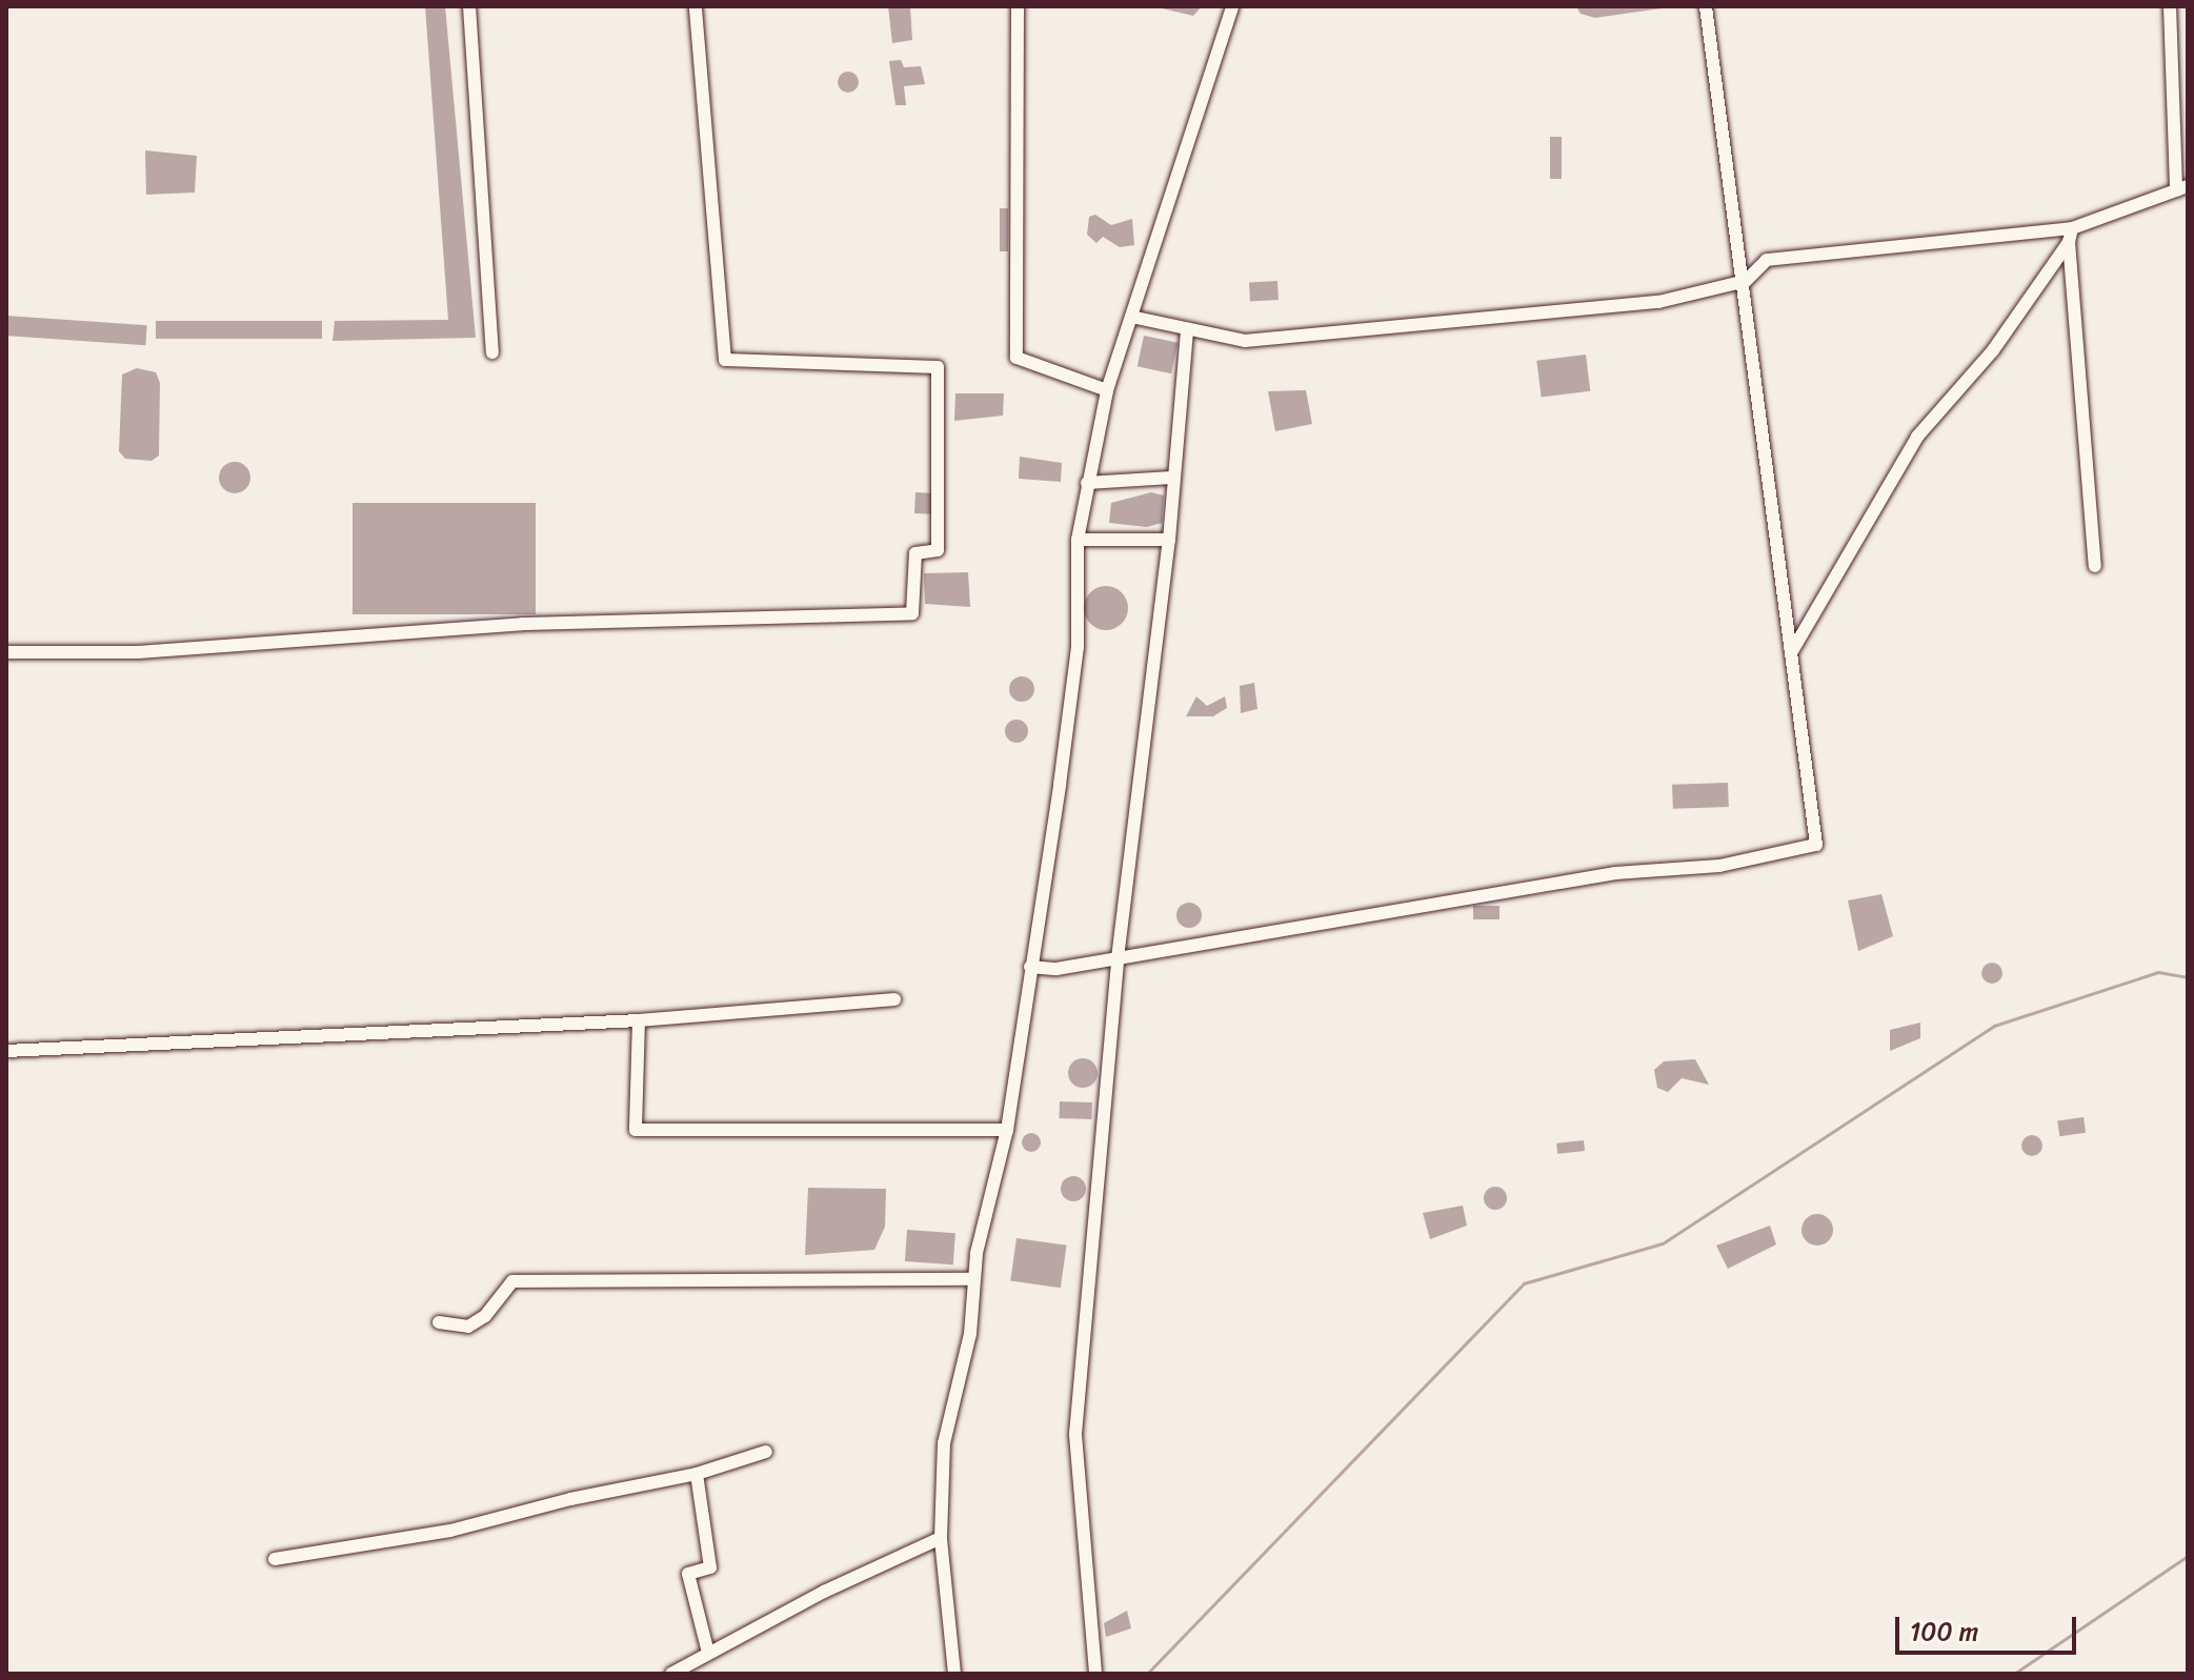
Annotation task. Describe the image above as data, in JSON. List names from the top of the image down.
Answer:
{
  "scale_bar": "100 m"
}
